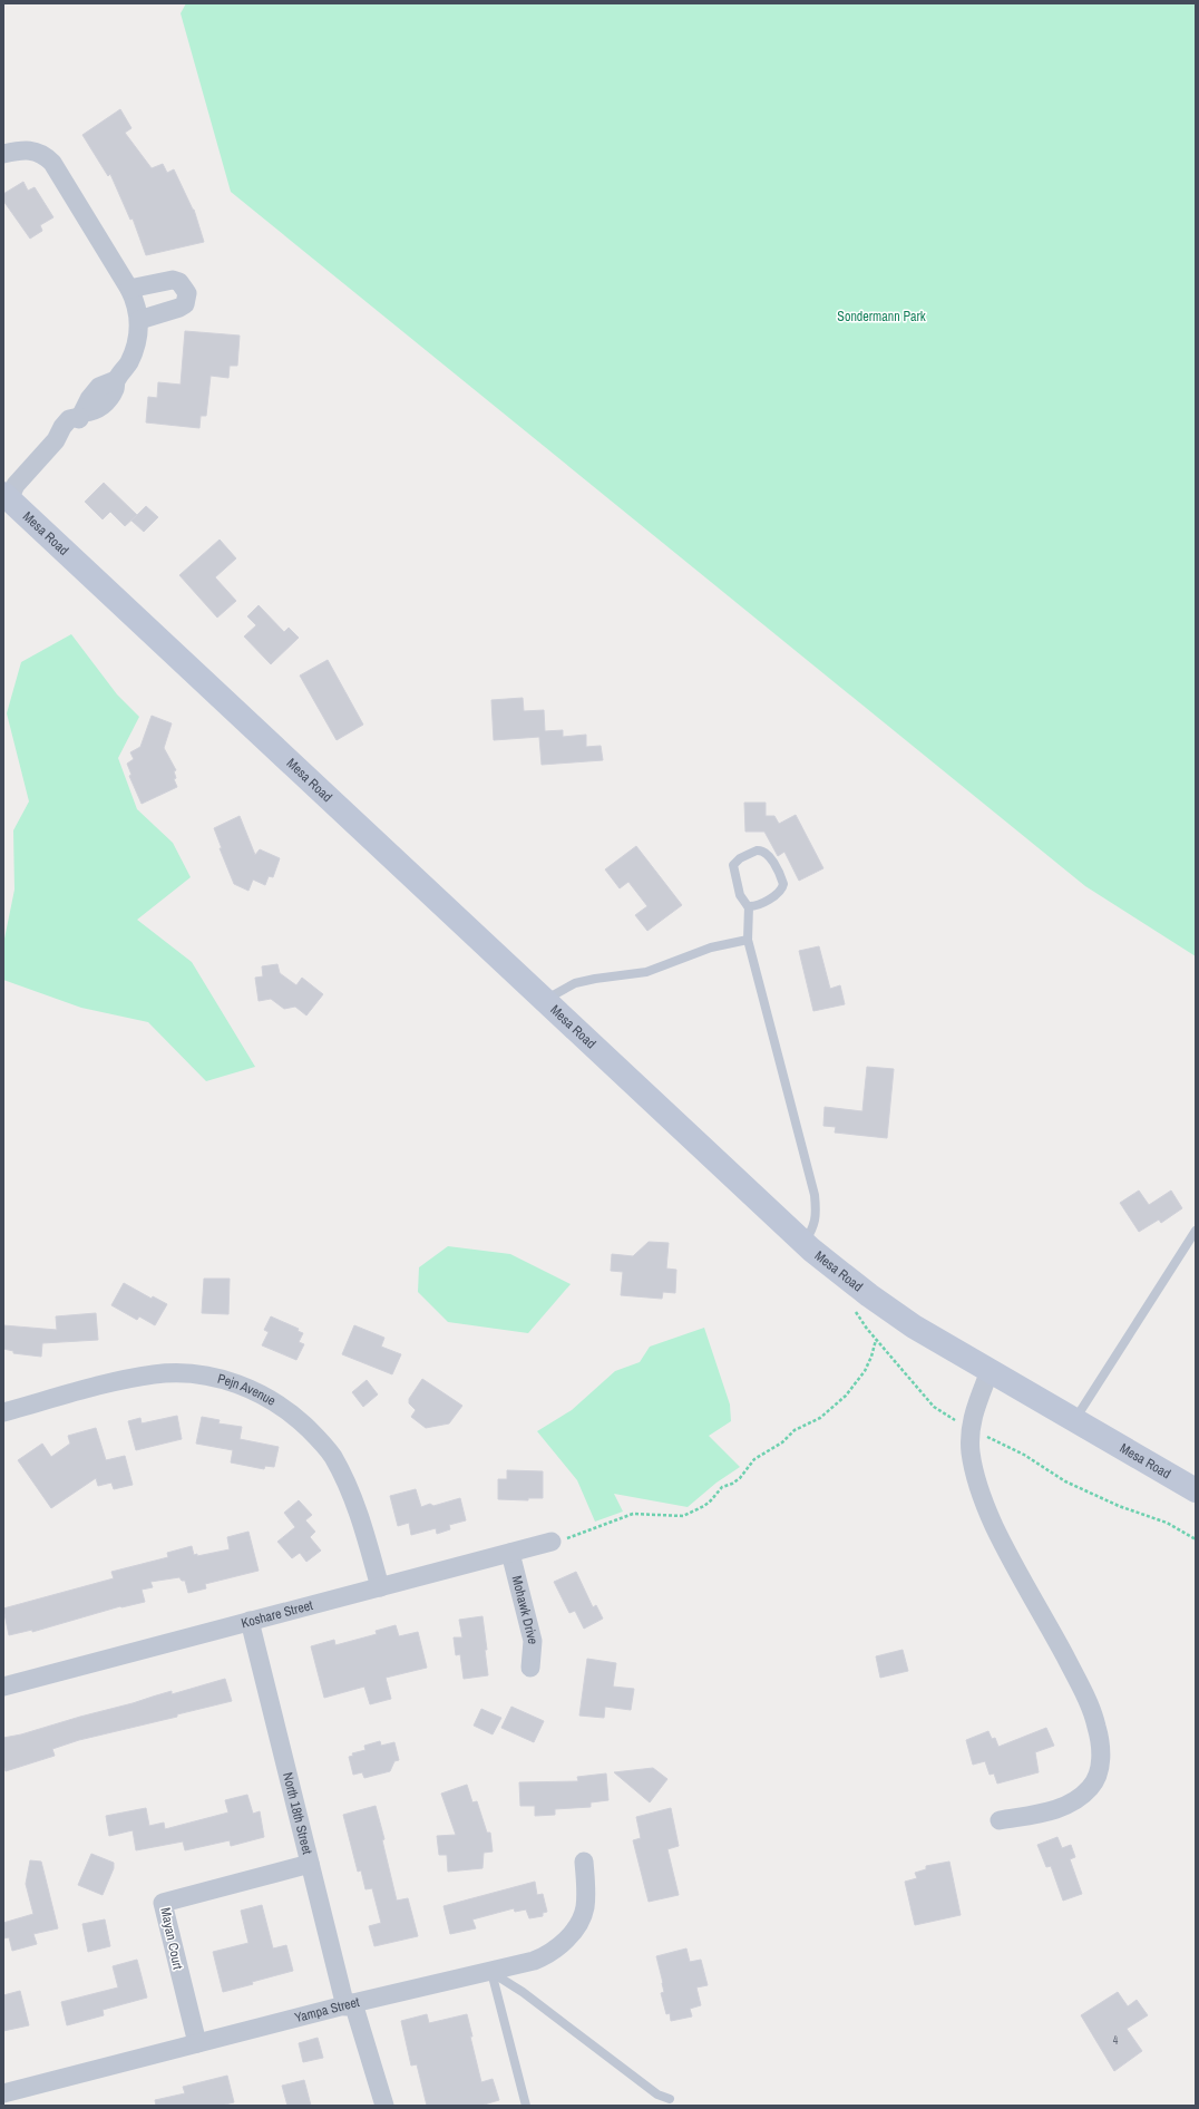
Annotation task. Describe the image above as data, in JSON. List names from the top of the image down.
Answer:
{
  "streets": {
    "main road": ["Mesa Road"],
    "street": [
      "Pejn Avenue",
      "Mohawk Drive",
      "Koshare Street",
      "North 18th Street",
      "Mayan Court",
      "Yampa Street"
    ]
  },
  "crossings": [
    ["Pejn Avenue", "Koshare Street"],
    ["Mohawk Drive", "Koshare Street"],
    ["Koshare Street", "North 18th Street"],
    ["North 18th Street", "Mayan Court"],
    ["North 18th Street", "Yampa Street"],
    ["Mayan Court", "Yampa Street"]
  ],
  "parks": ["Sondermann Park"],
  "house_numbers": ["4"]
}
